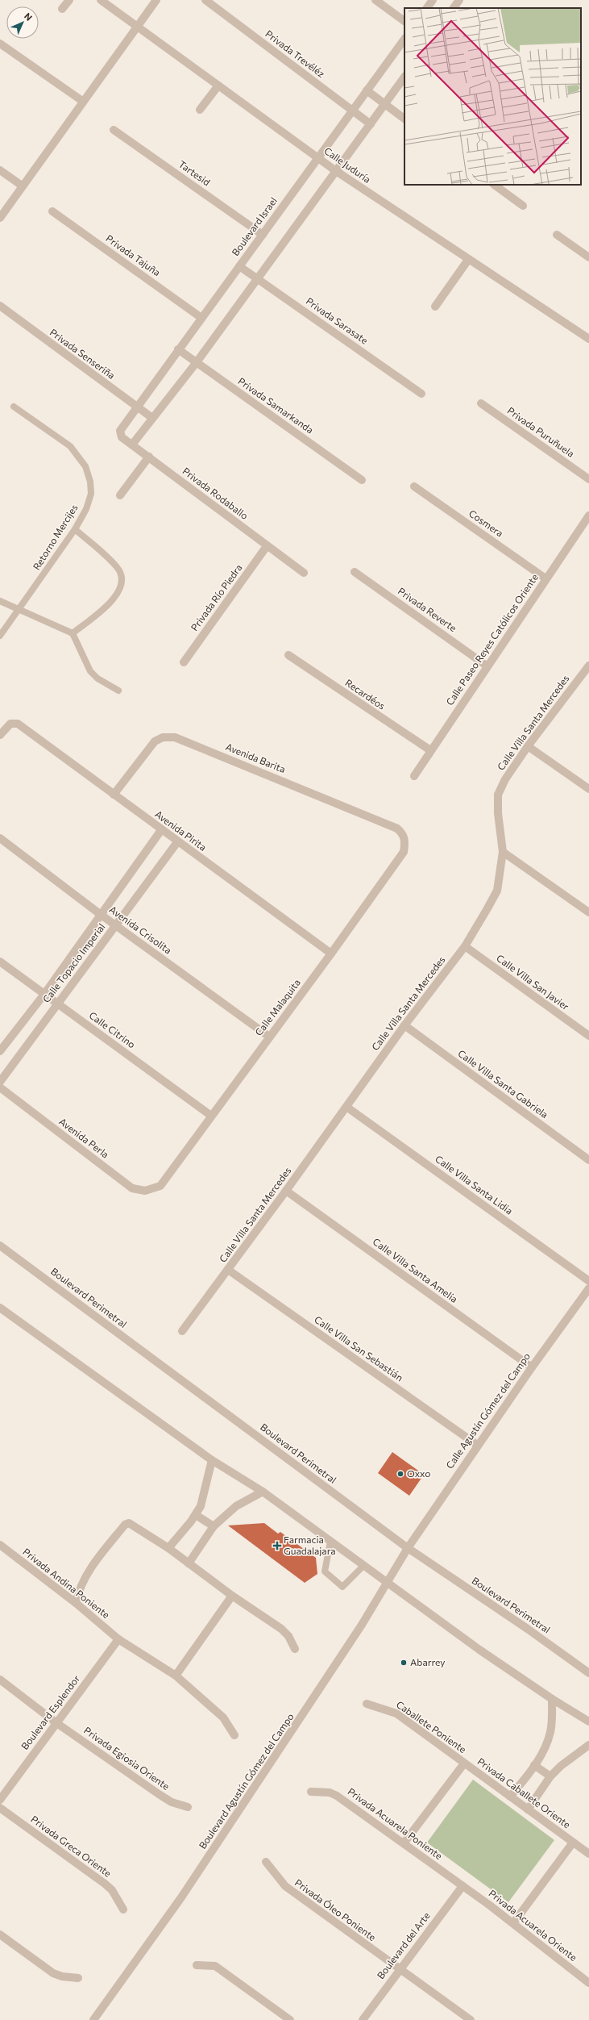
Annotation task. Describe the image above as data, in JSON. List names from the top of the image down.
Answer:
{
  "streets": {
    "street": [
      "Privada Trevéléz",
      "Calle Juduría",
      "Tartesid",
      "Boulevard Israel",
      "Privada Tajuña",
      "Privada Sarasate",
      "Privada Senseriña",
      "Privada Samarkanda",
      "Privada Puruñuela",
      "Privada Rodaballo",
      "Cosmera",
      "Privada Río Piedra",
      "Privada Reverte",
      "Calle Paseo Reyes Católicos Oriente",
      "Recardéos",
      "Calle Villa Santa Mercedes",
      "Avenida Barita",
      "Avenida Pirita",
      "Avenida Crisolita",
      "Calle Topacio Imperial",
      "Calle Villa San Javier",
      "Calle Malaquita",
      "Calle Citrino",
      "Calle Villa Santa Gabriela",
      "Avenida Perla",
      "Calle Villa Santa Lidia",
      "Calle Villa Santa Amelia",
      "Boulevard Perimetral",
      "Calle Villa San Sebastián",
      "Calle Agustín Gómez del Campo",
      "Privada Andina Poniente",
      "Boulevard Esplendor",
      "Caballete Poniente",
      "Privada Egiosia Oriente",
      "Boulevard Agustín Gómez del Campo",
      "Privada Caballete Oriente",
      "Privada Acuarela Poniente",
      "Privada Greca Oriente",
      "Privada Óleo Poniente",
      "Privada Acuarela Oriente",
      "Boulevard del Arte"
    ],
    "lane": ["Retorno Mercijes"]
  },
  "crossings": [
    ["Privada Trevéléz", "Boulevard Israel"],
    ["Calle Juduría", "Boulevard Israel"],
    ["Tartesid", "Boulevard Israel"],
    ["Boulevard Israel", "Privada Tajuña"],
    ["Boulevard Israel", "Privada Sarasate"],
    ["Boulevard Israel", "Privada Senseriña"],
    ["Boulevard Israel", "Privada Samarkanda"],
    ["Boulevard Israel", "Privada Rodaballo"],
    ["Privada Rodaballo", "Privada Río Piedra"],
    ["Cosmera", "Calle Paseo Reyes Católicos Oriente"],
    ["Privada Reverte", "Calle Paseo Reyes Católicos Oriente"],
    ["Calle Paseo Reyes Católicos Oriente", "Recardéos"],
    ["Calle Villa Santa Mercedes", "Calle Villa San Javier"],
    ["Calle Villa Santa Mercedes", "Calle Villa Santa Gabriela"],
    ["Calle Villa Santa Mercedes", "Calle Villa Santa Lidia"],
    ["Calle Villa Santa Mercedes", "Calle Villa Santa Amelia"],
    ["Calle Villa Santa Mercedes", "Calle Villa San Sebastián"],
    ["Avenida Barita", "Avenida Pirita"],
    ["Avenida Barita", "Calle Malaquita"],
    ["Avenida Pirita", "Calle Topacio Imperial"],
    ["Avenida Pirita", "Calle Malaquita"],
    ["Avenida Crisolita", "Calle Topacio Imperial"],
    ["Avenida Crisolita", "Calle Malaquita"],
    ["Calle Topacio Imperial", "Calle Citrino"],
    ["Calle Malaquita", "Calle Citrino"],
    ["Calle Malaquita", "Avenida Perla"],
    ["Calle Villa Santa Amelia", "Calle Agustín Gómez del Campo"],
    ["Boulevard Perimetral", "Calle Agustín Gómez del Campo"],
    ["Boulevard Perimetral", "Boulevard Agustín Gómez del Campo"],
    ["Calle Villa San Sebastián", "Calle Agustín Gómez del Campo"],
    ["Calle Agustín Gómez del Campo", "Boulevard Agustín Gómez del Campo"],
    ["Privada Andina Poniente", "Boulevard Esplendor"],
    ["Boulevard Esplendor", "Privada Egiosia Oriente"],
    ["Caballete Poniente", "Privada Caballete Oriente"],
    ["Privada Caballete Oriente", "Privada Acuarela Poniente"],
    ["Privada Caballete Oriente", "Privada Acuarela Oriente"],
    ["Privada Acuarela Poniente", "Privada Acuarela Oriente"],
    ["Privada Acuarela Poniente", "Boulevard del Arte"],
    ["Privada Óleo Poniente", "Boulevard del Arte"],
    ["Privada Acuarela Oriente", "Boulevard del Arte"]
  ],
  "places": {
    "other": ["Oxxo", "Abarrey"],
    "health": ["Farmacia Guadalajara"]
  },
  "north": "top right"
}
